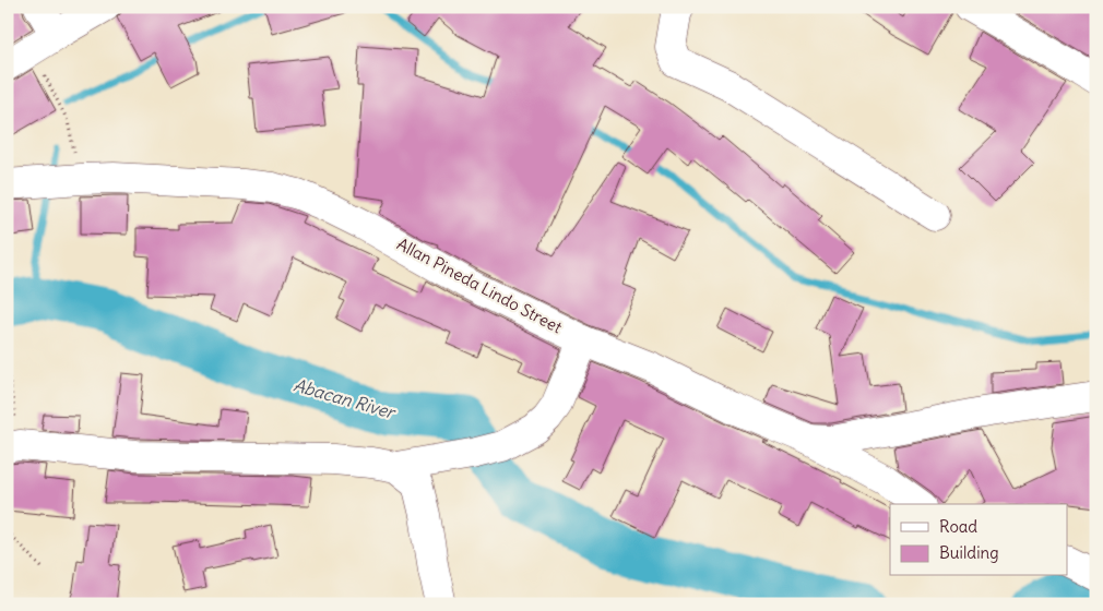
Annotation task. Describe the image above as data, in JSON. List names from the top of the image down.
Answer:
{
  "streets": {
    "street": ["Allan Pineda Lindo Street"]
  },
  "water": ["Abacan River"],
  "legend": ["Road", "Building"]
}
